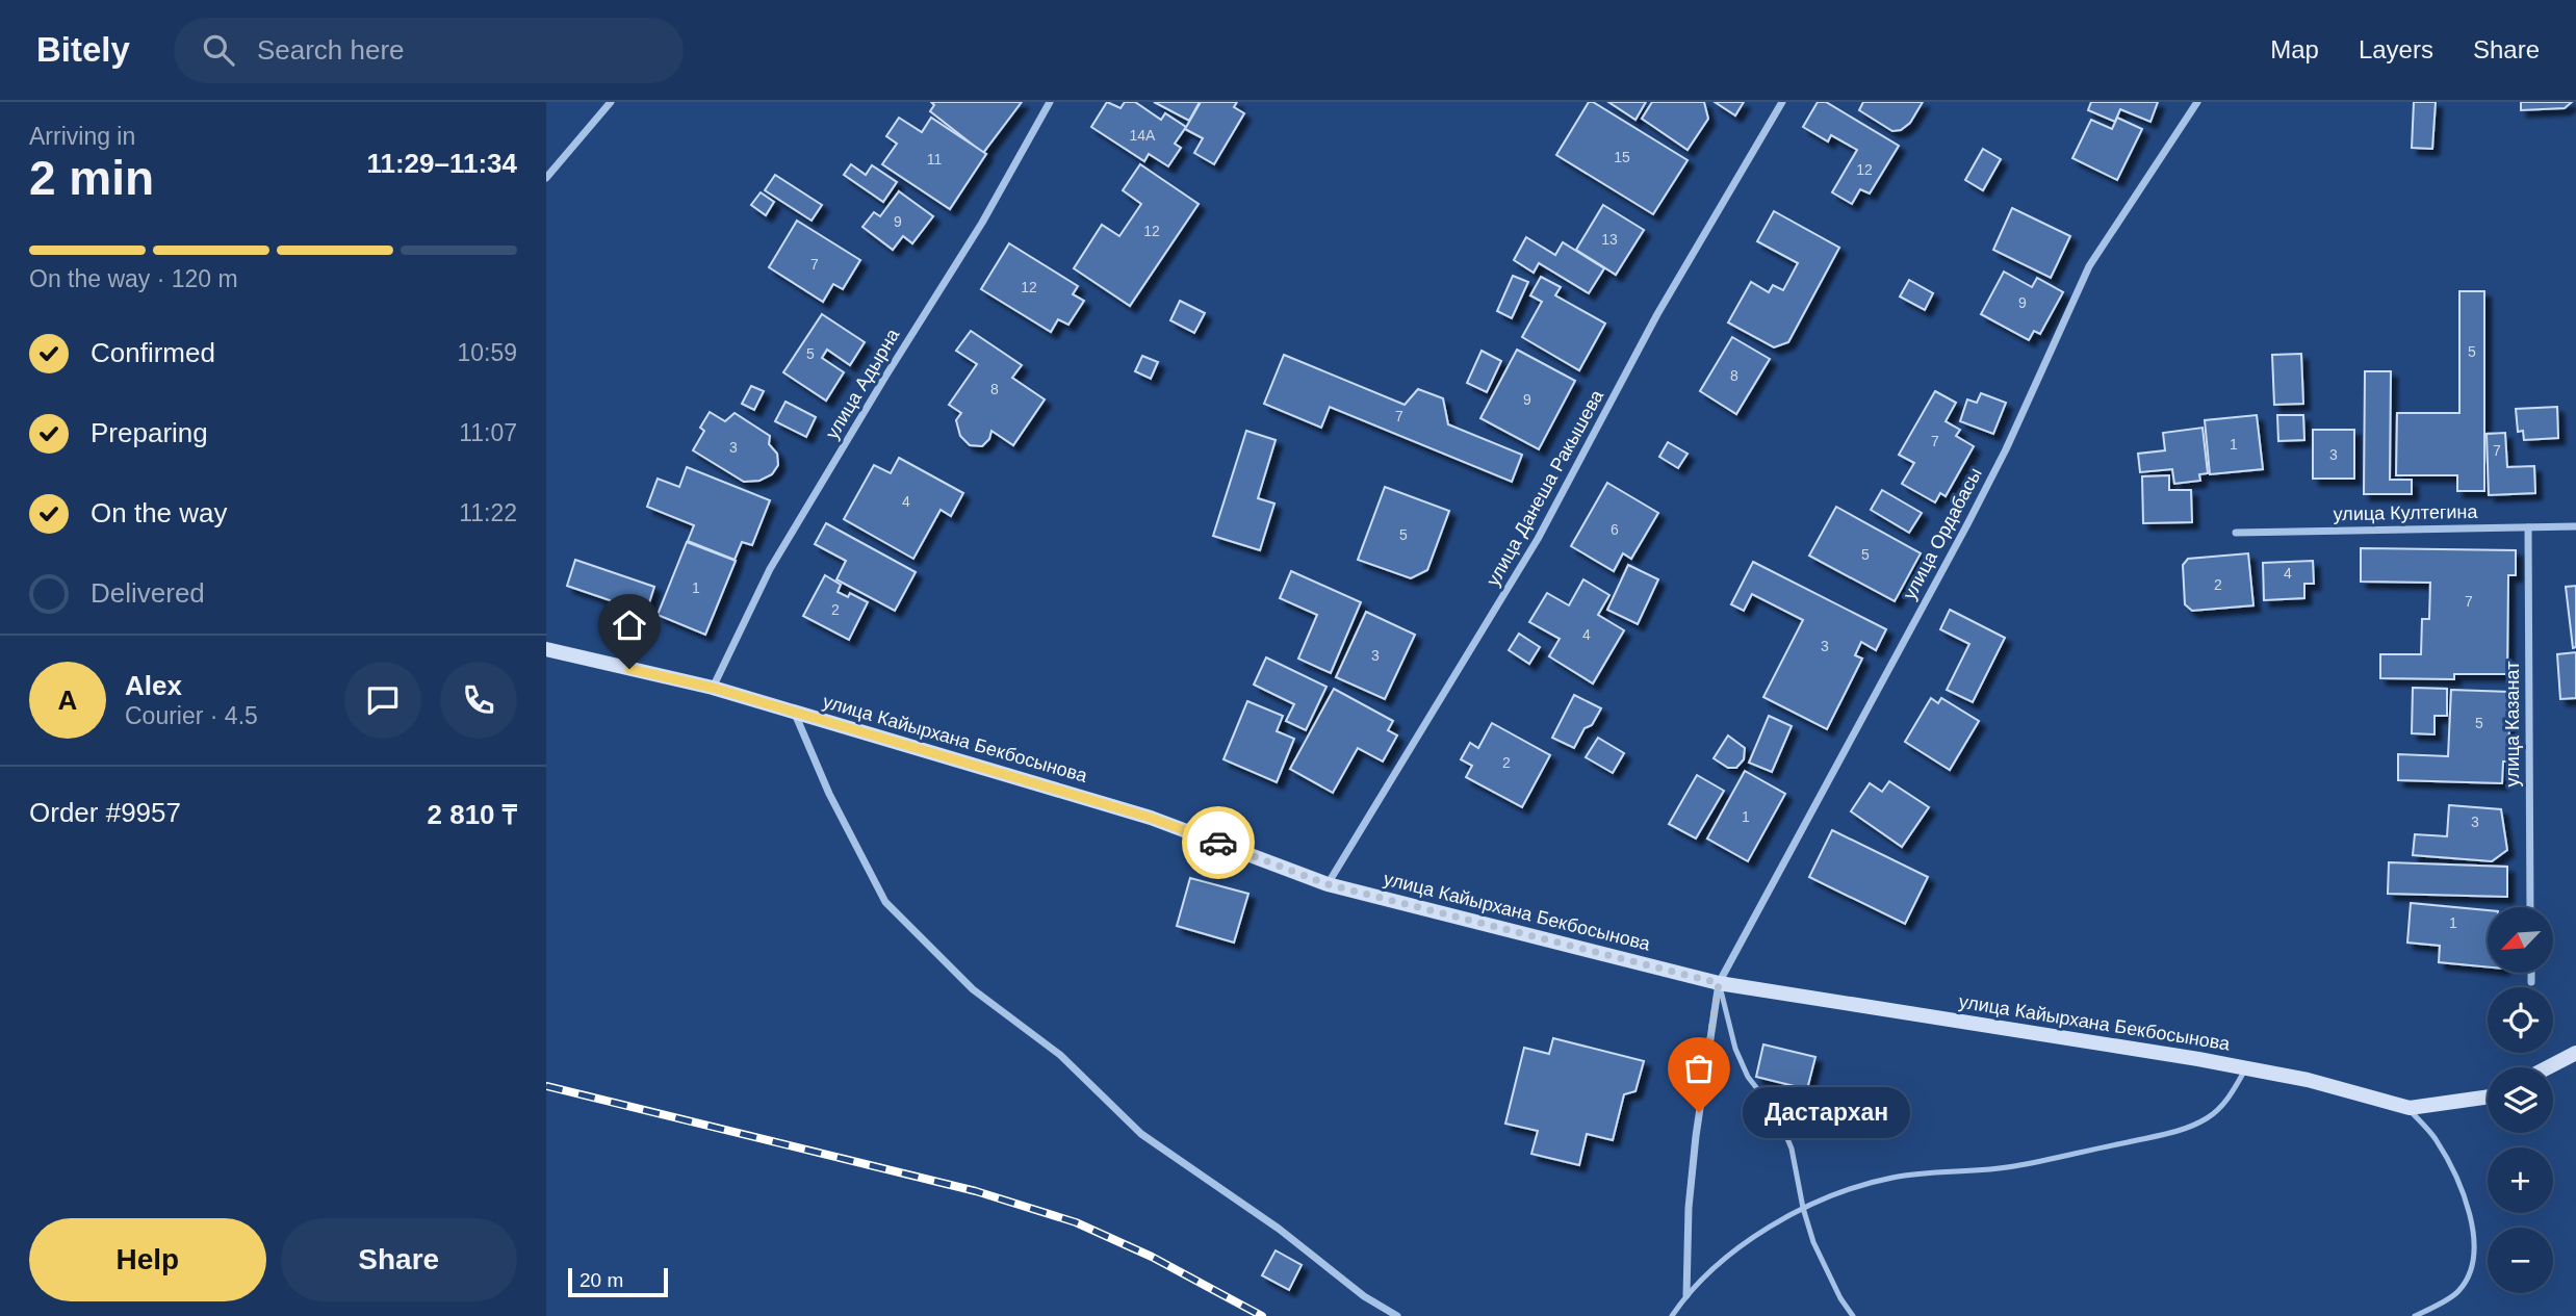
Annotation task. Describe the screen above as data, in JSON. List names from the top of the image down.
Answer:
{
  "streets": {
    "street": [
      "улица Адырна",
      "улица Данеша Ракышева",
      "улица Култегина",
      "улица Ордабасы",
      "улица Казанат",
      "улица Кайырхана Бекбосынова"
    ]
  },
  "crossings": [
    ["улица Адырна", "улица Кайырхана Бекбосынова"],
    ["улица Данеша Ракышева", "улица Кайырхана Бекбосынова"],
    ["улица Култегина", "улица Казанат"],
    ["улица Ордабасы", "улица Кайырхана Бекбосынова"]
  ],
  "places": ["Дастархан"],
  "house_numbers": [
    "14А",
    "15",
    "11",
    "12",
    "9",
    "12",
    "13",
    "7",
    "12",
    "9",
    "5",
    "5",
    "8",
    "8",
    "9",
    "7",
    "7",
    "1",
    "3",
    "7",
    "3",
    "4",
    "6",
    "5",
    "5",
    "4",
    "2",
    "1",
    "7",
    "2",
    "4",
    "3",
    "3",
    "5",
    "2",
    "1",
    "3",
    "1"
  ],
  "scale_bar": "20 m",
  "north": "bottom left",
  "page": {
    "header": "Bitely",
    "search": "Search here",
    "nav": ["Map", "Layers", "Share"],
    "heading": ["2 min", "Arriving in", "11:29–11:34"],
    "panel": [
      "Alex",
      "Courier · 4.5",
      "Order #9957",
      "2 810 ₸"
    ],
    "bar": "On the way · 120 m",
    "list": [
      ["Confirmed", "10:59"],
      ["Preparing", "11:07"],
      ["On the way", "11:22"],
      "Delivered"
    ],
    "round": "A",
    "map_buttons": ["+", "−"],
    "bubble": "Дастархан",
    "buttons": ["Help", "Share"],
    "scale": "20 m"
  }
}
